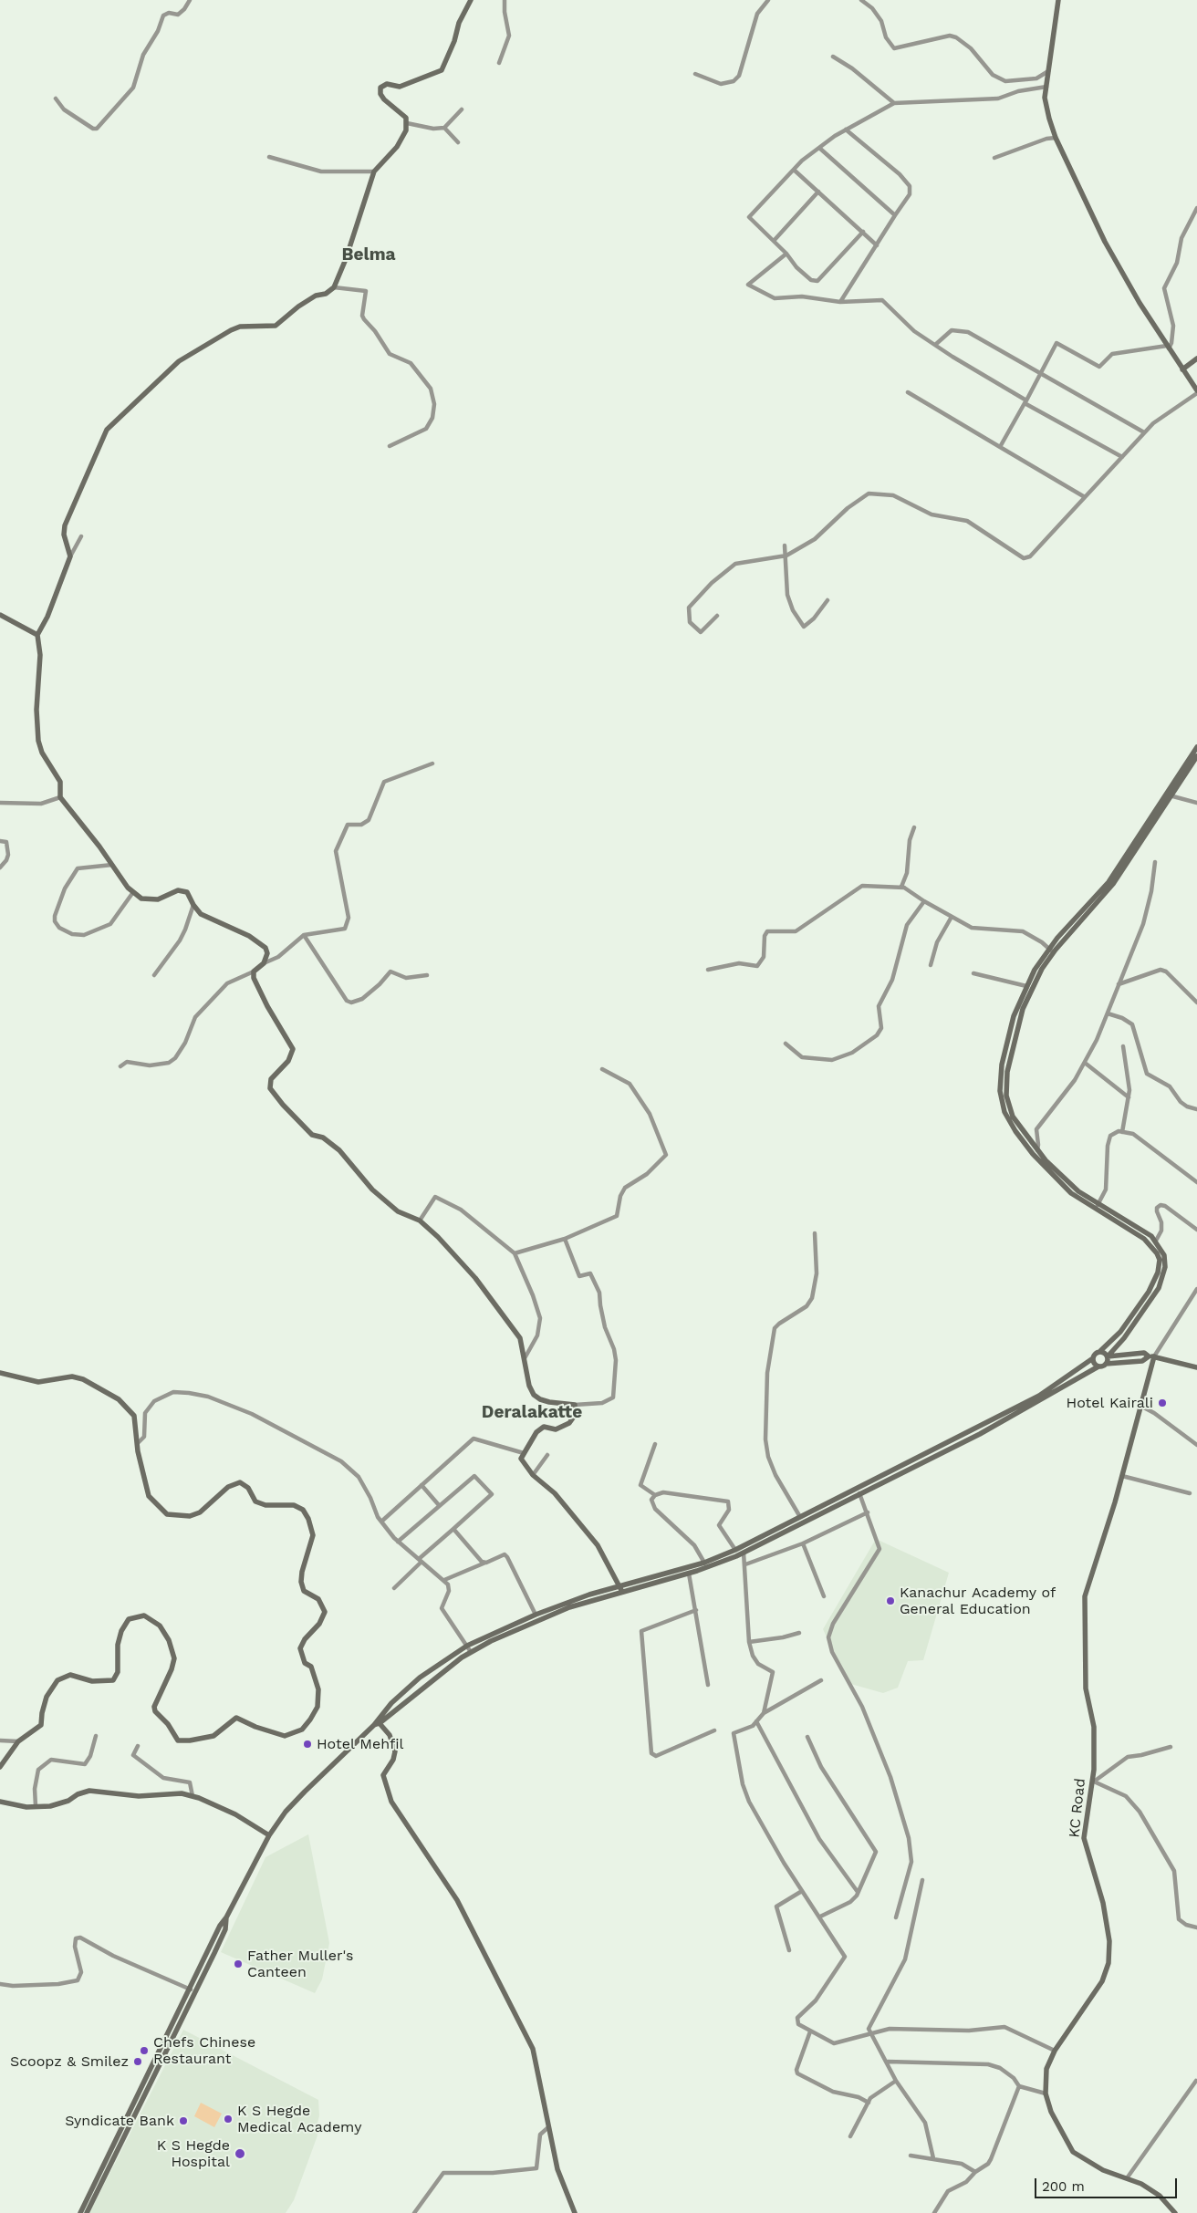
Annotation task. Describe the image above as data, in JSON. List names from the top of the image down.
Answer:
{
  "streets": {
    "main road": ["KC Road"]
  },
  "districts": ["Belma", "Deralakatte"],
  "places": [
    "Hotel Kairali",
    "Kanachur Academy of General Education",
    "Hotel Mehfil",
    "Father Muller's Canteen",
    "Chefs Chinese Restaurant",
    "Scoopz & Smilez",
    "K S Hegde Medical Academy",
    "Syndicate Bank",
    "K S Hegde Hospital"
  ],
  "scale_bar": "200 m"
}
